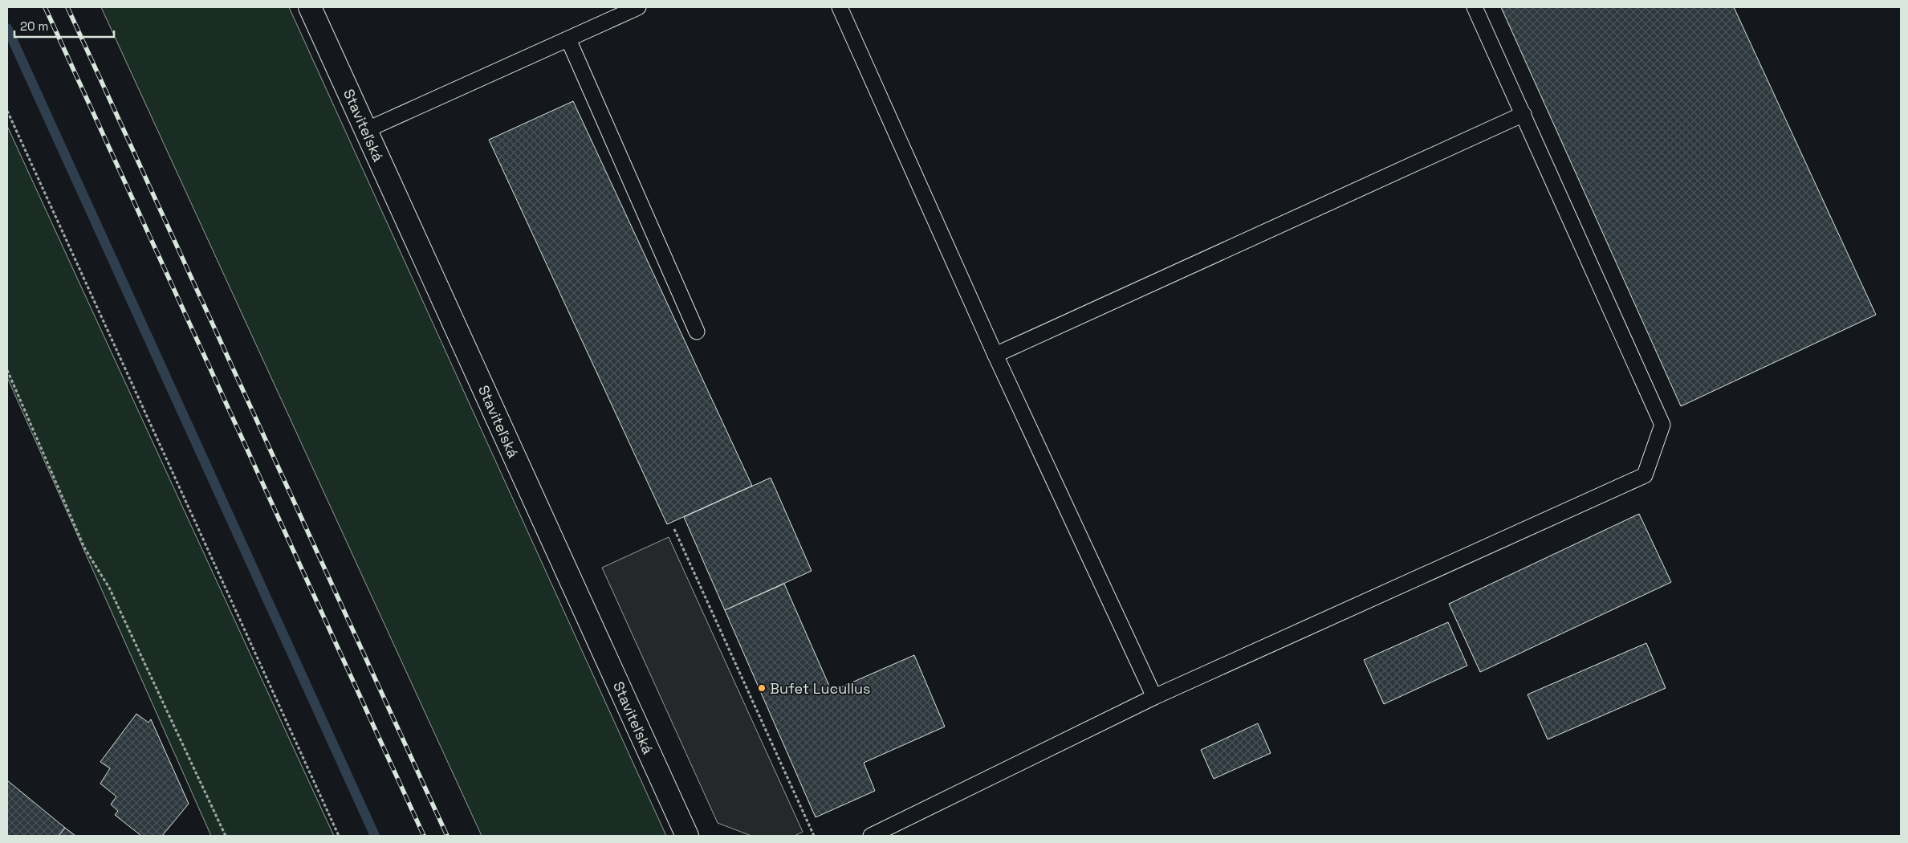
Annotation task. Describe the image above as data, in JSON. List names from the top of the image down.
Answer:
{
  "streets": {
    "street": ["Staviteľská"]
  },
  "places": ["Bufet Lucullus"],
  "scale_bar": "20 m"
}
